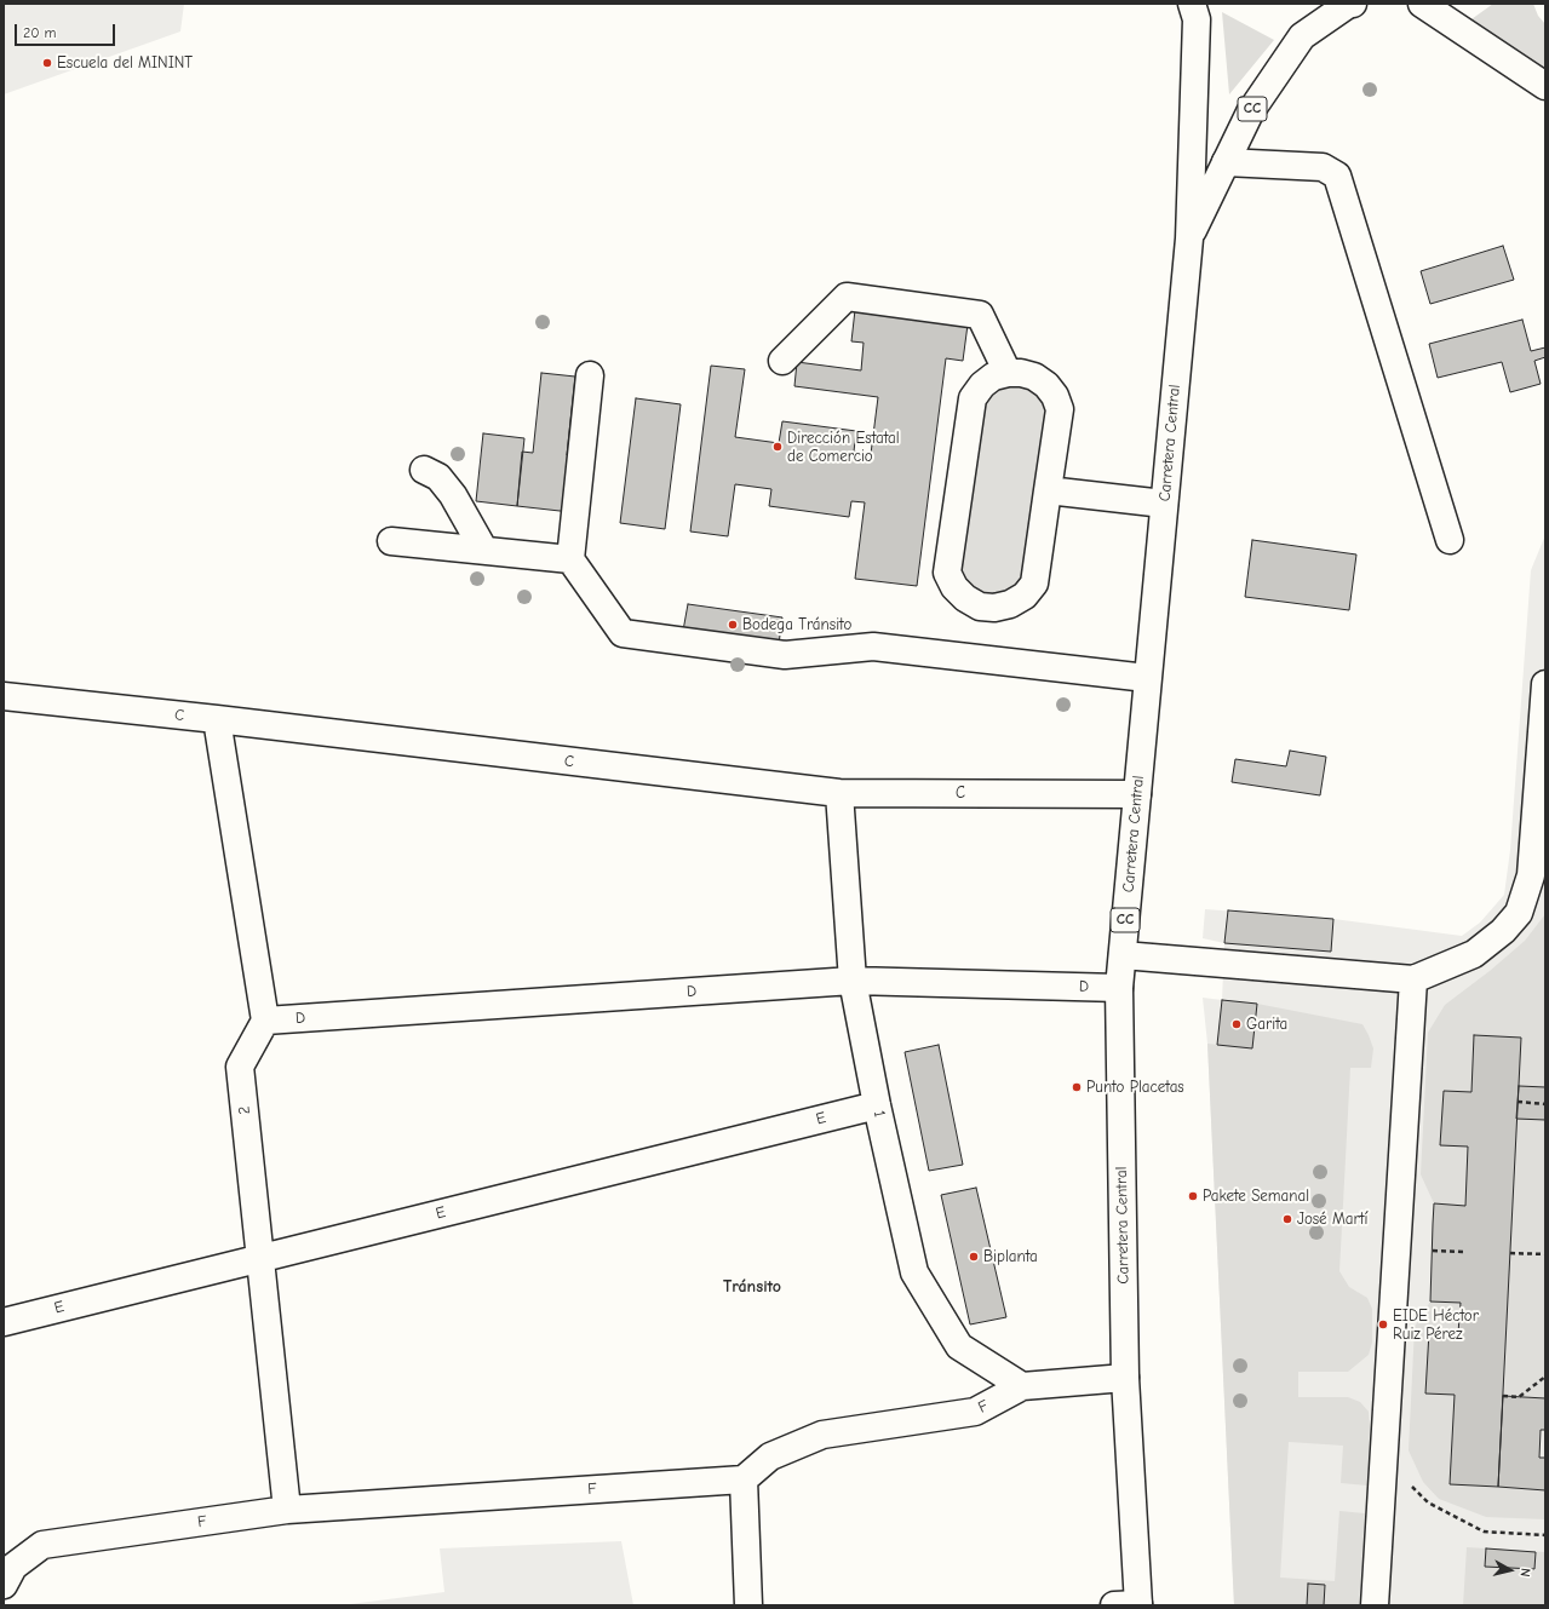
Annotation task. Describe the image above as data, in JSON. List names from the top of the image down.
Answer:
{
  "streets": {
    "main road": [
      "CC",
      "Carretera Central",
      "C",
      "D",
      "2",
      "1",
      "E",
      "F"
    ]
  },
  "crossings": [
    ["CC", "Carretera Central"],
    ["Carretera Central", "C"],
    ["Carretera Central", "D"],
    ["Carretera Central", "F"],
    ["C", "1"],
    ["D", "2"],
    ["D", "1"],
    ["2", "E"],
    ["2", "F"],
    ["1", "E"],
    ["1", "F"]
  ],
  "districts": ["Tránsito"],
  "places": [
    "Escuela del MININT",
    "Dirección Estatal de Comercio",
    "Bodega Tránsito",
    "Garita",
    "Punto Placetas",
    "Pakete Semanal",
    "José Martí",
    "Biplanta",
    "EIDE Héctor Ruiz Pérez"
  ],
  "scale_bar": "20 m",
  "north": "right"
}
